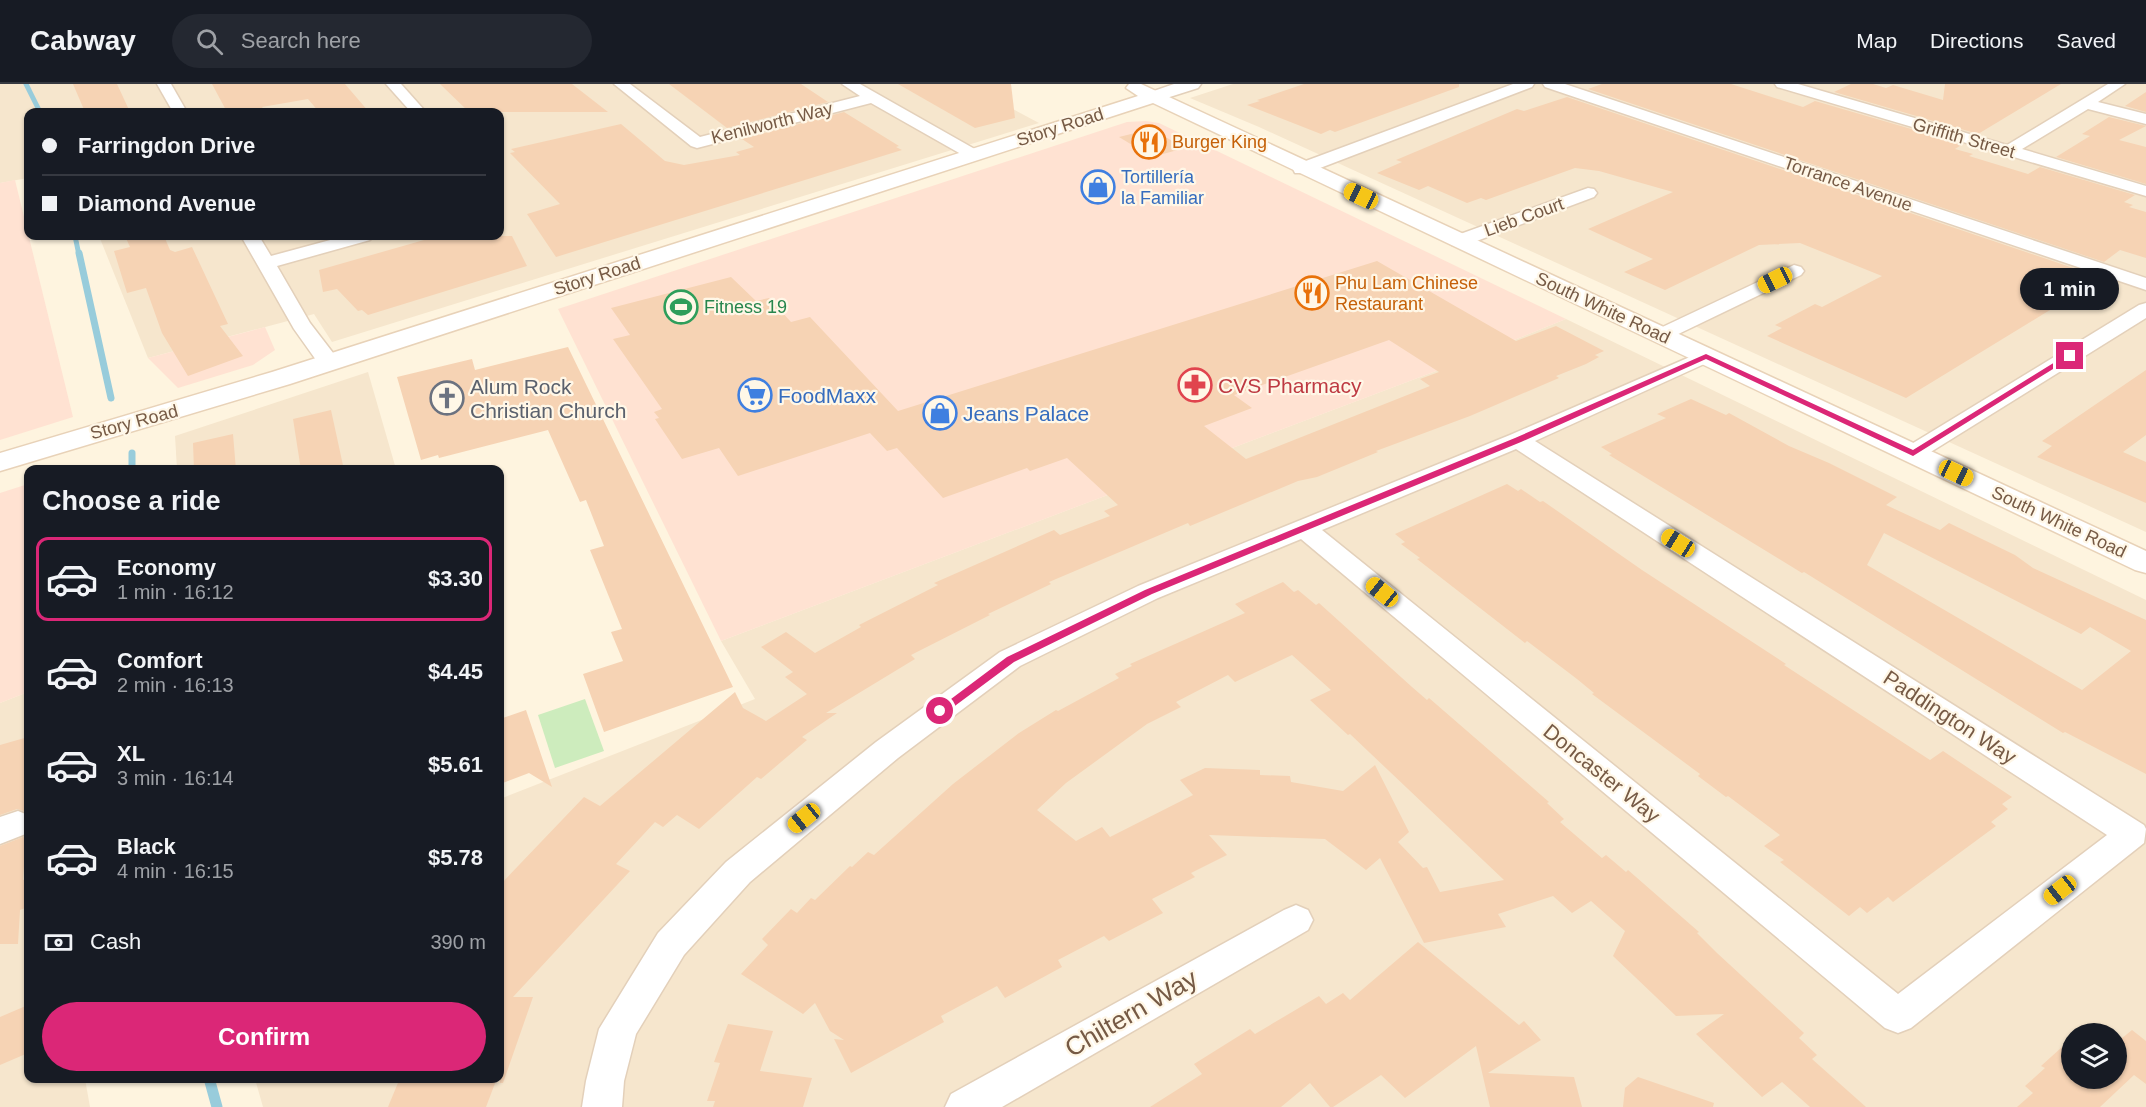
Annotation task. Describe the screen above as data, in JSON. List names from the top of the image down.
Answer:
{
  "streets": {
    "main road": ["Story Road", "South White Road"],
    "street": [
      "Kenilworth Way",
      "Griffith Street",
      "Torrance Avenue",
      "Lieb Court",
      "Paddington Way",
      "Doncaster Way",
      "Chiltern Way"
    ]
  },
  "crossings": [
    ["Story Road", "South White Road"],
    ["Lieb Court", "South White Road"],
    ["Paddington Way", "Doncaster Way"]
  ],
  "places": {
    "restaurant": ["Burger King", "Phu Lam Chinese Restaurant"],
    "shop": ["Tortillería la Familiar", "Jeans Palace"],
    "sports": ["Fitness 19"],
    "pharmacy": ["CVS Pharmacy"],
    "supermarket": ["FoodMaxx"],
    "church": ["Alum Rock Christian Church"]
  },
  "page": {
    "header": "Cabway",
    "search": "Search here",
    "nav": ["Map", "Directions", "Saved"],
    "banner": ["Farringdon Drive", "Diamond Avenue"],
    "bubble": "1 min",
    "heading": "Choose a ride",
    "list": [
      {
        "name": "Economy",
        "note": "1 min · 16:12",
        "value": "$3.30"
      },
      {
        "name": "Comfort",
        "note": "2 min · 16:13",
        "value": "$4.45"
      },
      {
        "name": "XL",
        "note": "3 min · 16:14",
        "value": "$5.61"
      },
      {
        "name": "Black",
        "note": "4 min · 16:15",
        "value": "$5.78"
      }
    ],
    "pay": ["Cash", "390 m"],
    "buttons": "Confirm"
  }
}
